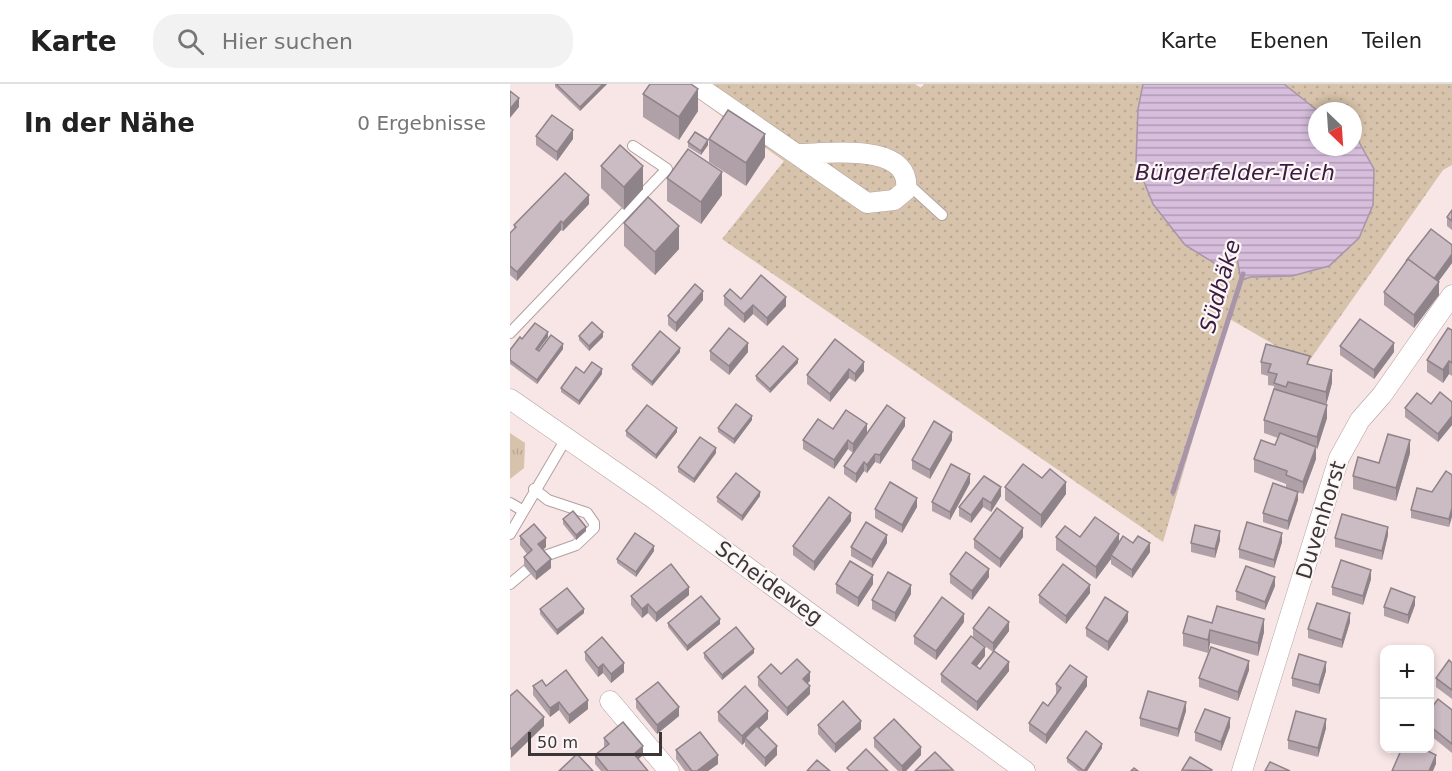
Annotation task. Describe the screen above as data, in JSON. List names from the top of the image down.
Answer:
{
  "streets": {
    "street": ["Duvenhorst", "Scheideweg"]
  },
  "water": ["Bürgerfelder-Teich", "Südbäke"],
  "scale_bar": "50 m",
  "north": "bottom right",
  "page": {
    "header": "Karte",
    "search": "Hier suchen",
    "nav": ["Karte", "Ebenen", "Teilen"],
    "heading": ["In der Nähe", "0 Ergebnisse"],
    "map_buttons": ["+", "−"],
    "scale": "50 m"
  }
}
